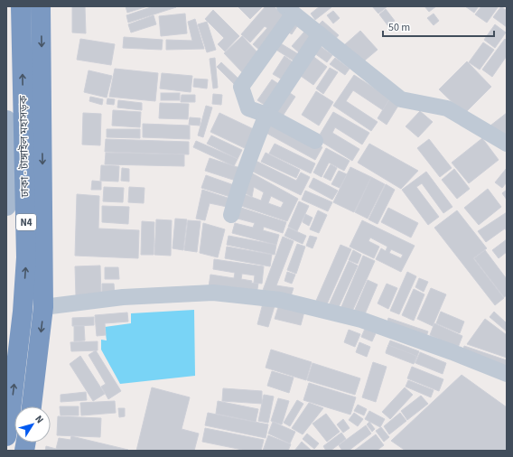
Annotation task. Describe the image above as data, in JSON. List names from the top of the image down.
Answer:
{
  "streets": {
    "highway": ["ঢাকা - টাঙ্গাইল মহাসড়ক", "N4"]
  },
  "scale_bar": "50 m",
  "north": "top right"
}
